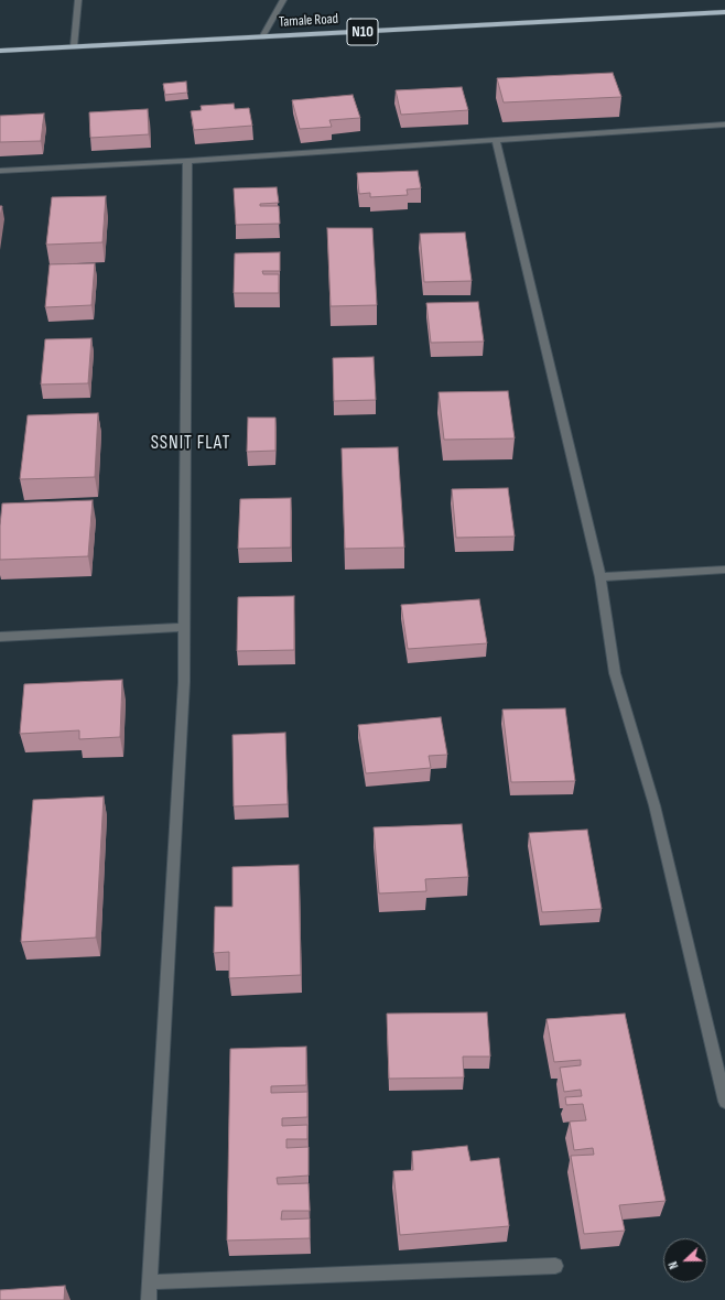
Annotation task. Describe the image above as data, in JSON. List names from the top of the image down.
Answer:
{
  "streets": {
    "highway": ["Tamale Road", "N10"]
  },
  "districts": ["SSNIT FLAT"],
  "north": "left"
}
